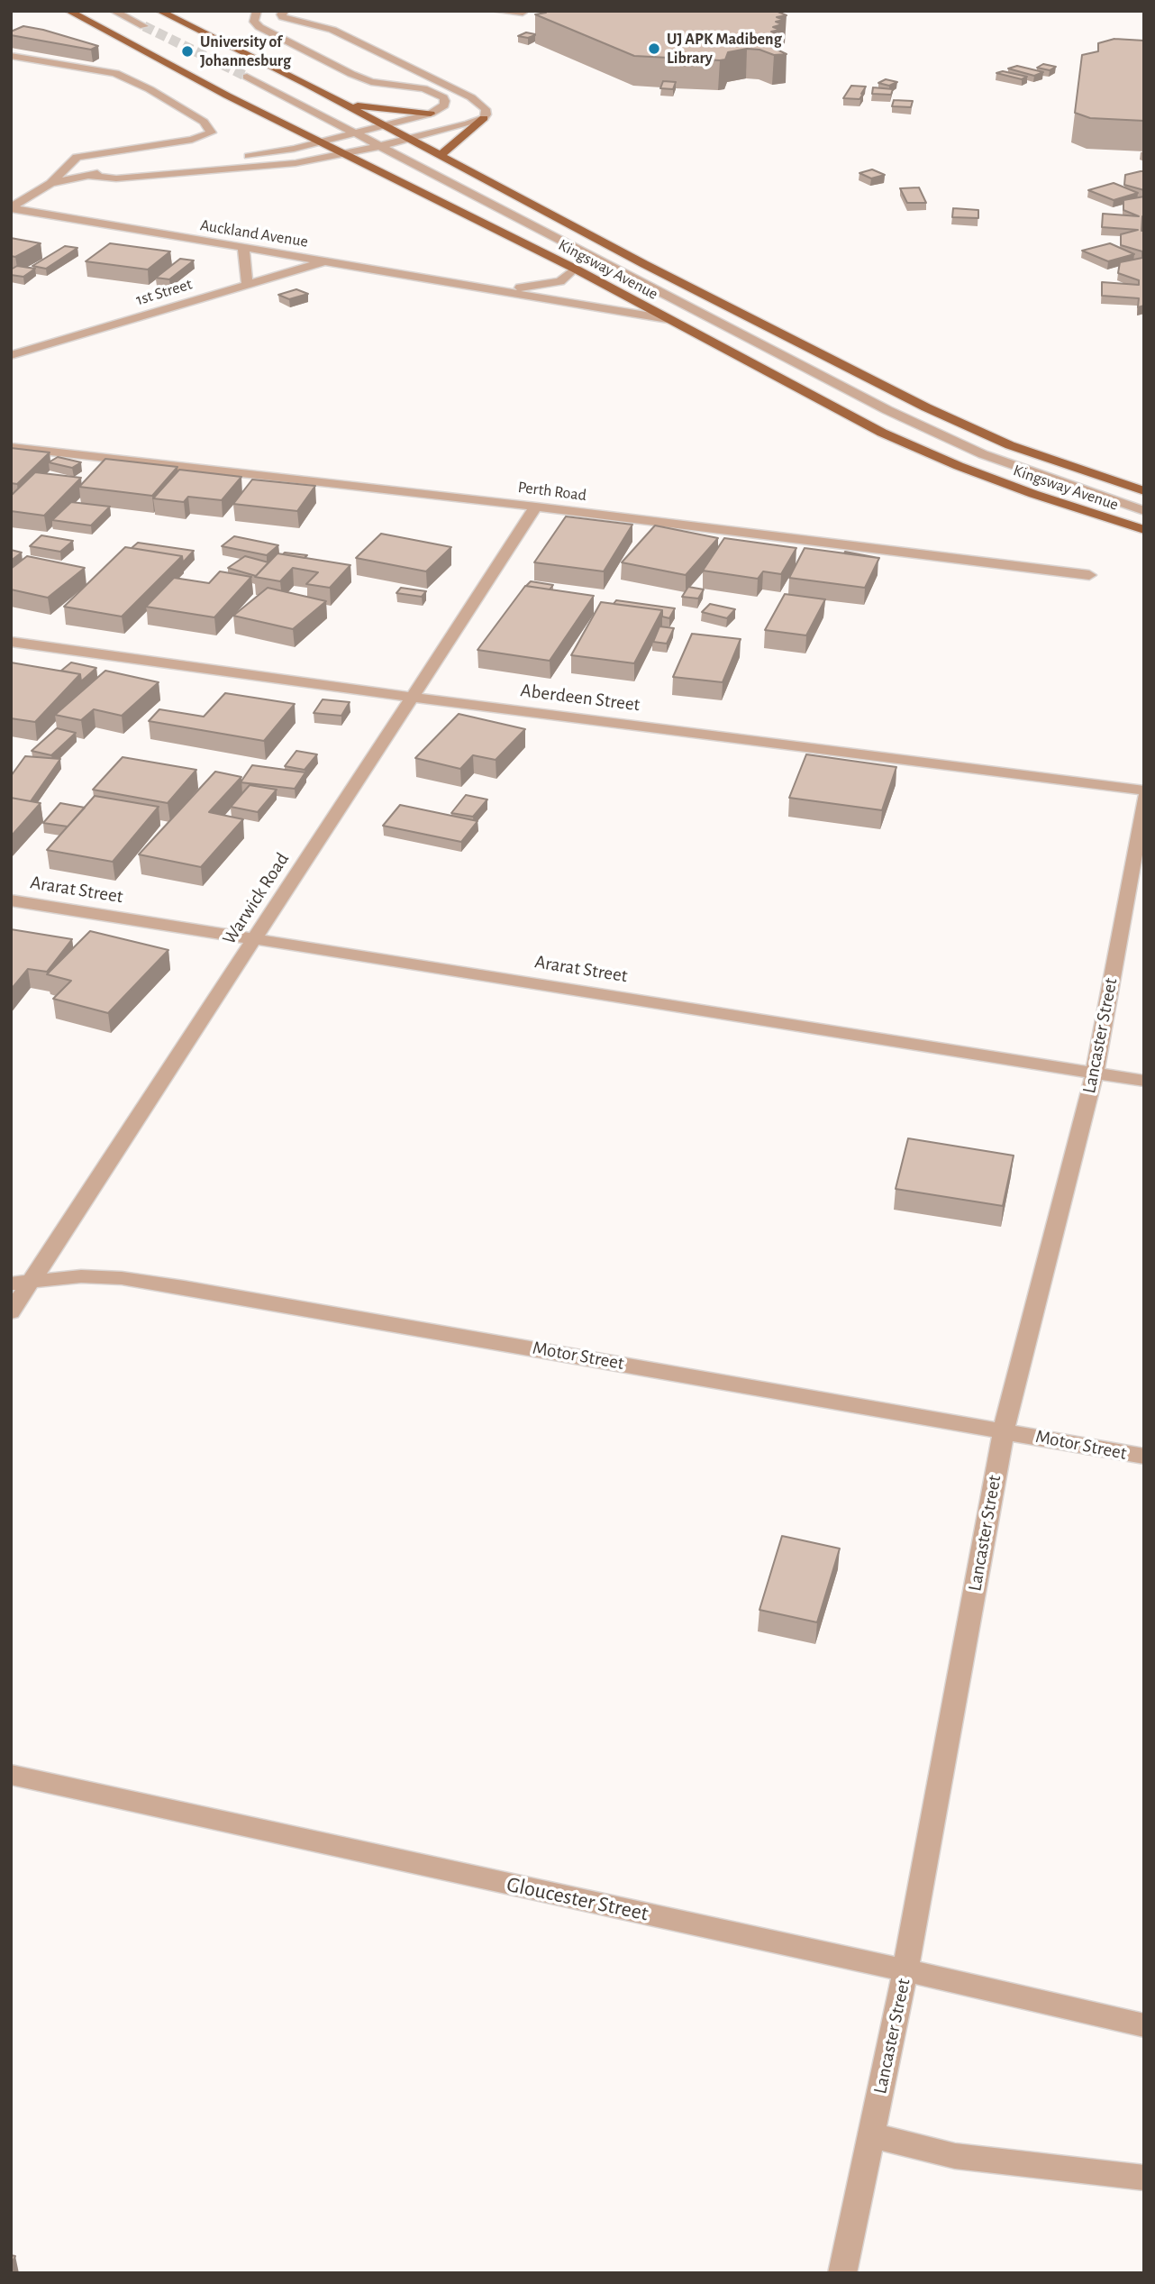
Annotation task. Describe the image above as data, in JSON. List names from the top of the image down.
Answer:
{
  "streets": {
    "main road": ["Kingsway Avenue"],
    "street": [
      "Auckland Avenue",
      "1st Street",
      "Perth Road",
      "Aberdeen Street",
      "Ararat Street",
      "Warwick Road",
      "Lancaster Street",
      "Motor Street",
      "Gloucester Street"
    ]
  },
  "crossings": [
    ["Auckland Avenue", "Kingsway Avenue"],
    ["Auckland Avenue", "1st Street"],
    ["Perth Road", "Warwick Road"],
    ["Aberdeen Street", "Warwick Road"],
    ["Ararat Street", "Warwick Road"],
    ["Ararat Street", "Lancaster Street"],
    ["Warwick Road", "Motor Street"],
    ["Lancaster Street", "Motor Street"],
    ["Lancaster Street", "Gloucester Street"]
  ],
  "places": ["UJ APK Madibeng Library", "University of Johannesburg"]
}
